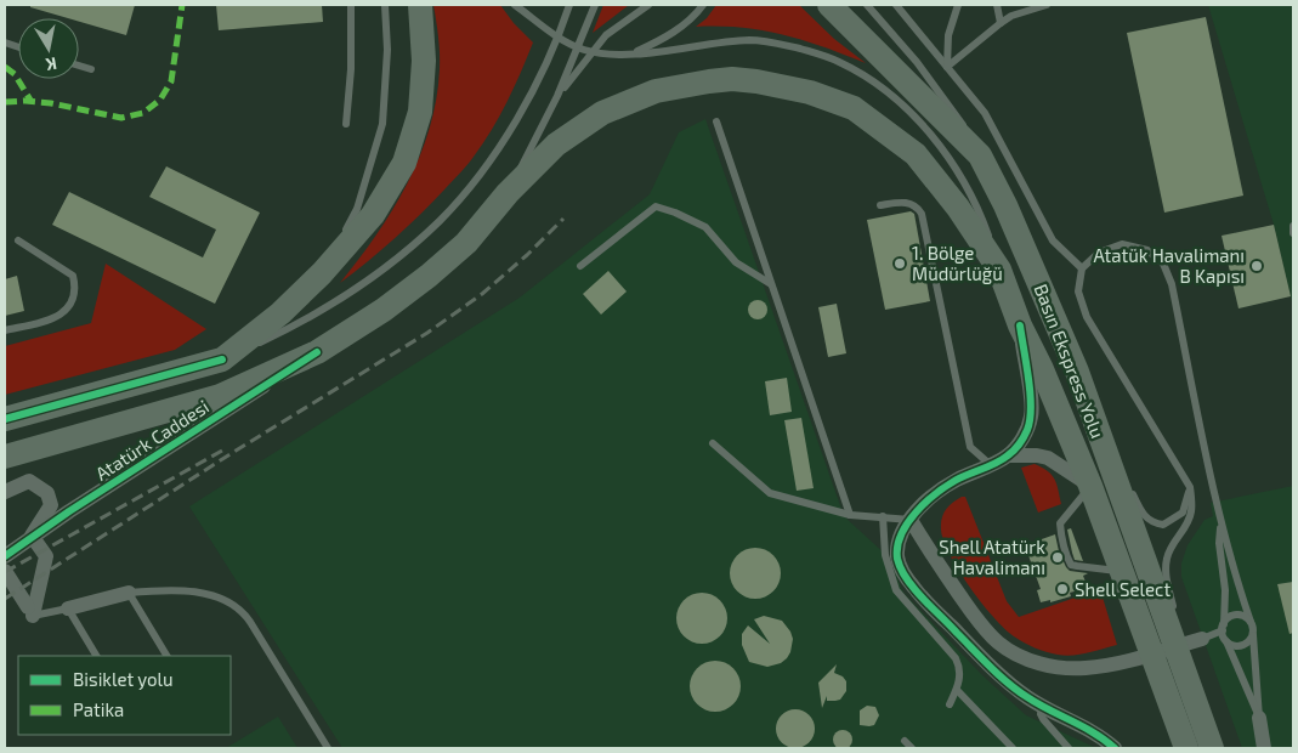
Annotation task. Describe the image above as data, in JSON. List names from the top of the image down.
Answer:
{
  "streets": {
    "main road": ["Basın Ekspress Yolu"],
    "street": ["Atatürk Caddesi"]
  },
  "places": [
    "1. Bölge Müdürlüğü",
    "Atatük Havalimanı B Kapısı",
    "Shell Atatürk Havalimanı",
    "Shell Select"
  ],
  "legend": ["Bisiklet yolu", "Patika"],
  "north": "bottom"
}
